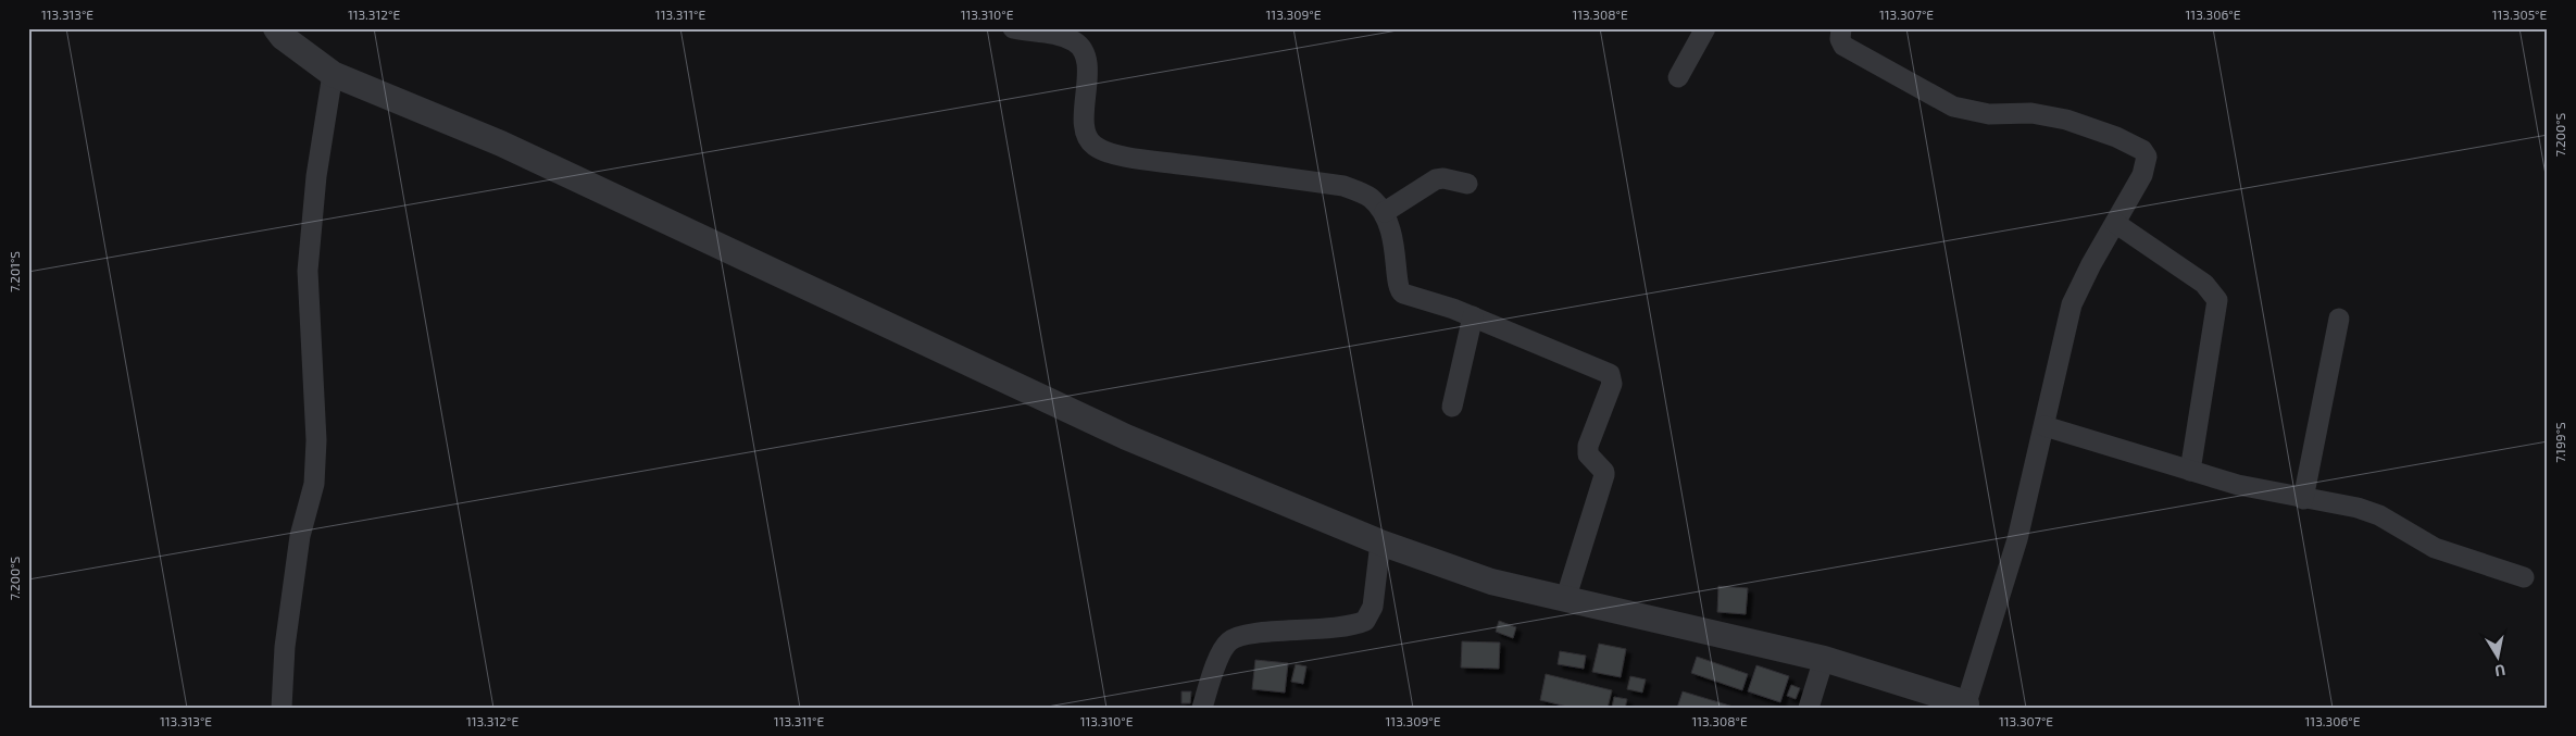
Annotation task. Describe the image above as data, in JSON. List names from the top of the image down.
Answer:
{
  "north": "bottom",
  "coordinates": [
    "113.313°E",
    "113.312°E",
    "113.311°E",
    "113.310°E",
    "113.309°E",
    "113.308°E",
    "113.307°E",
    "113.306°E",
    "113.305°E",
    "7.200°S",
    "7.201°S",
    "7.199°S"
  ]
}
